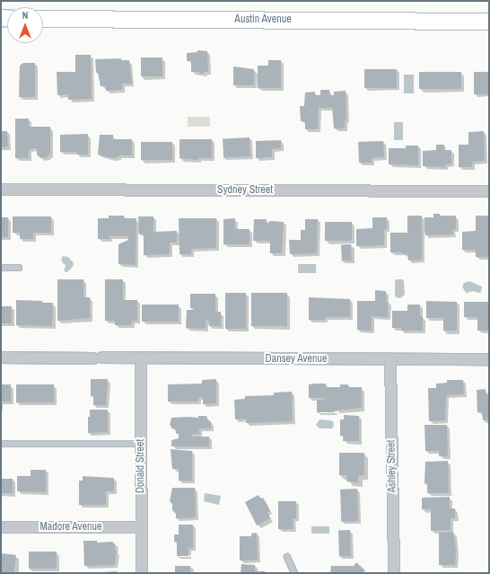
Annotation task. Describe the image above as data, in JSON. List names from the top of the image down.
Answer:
{
  "streets": {
    "main road": ["Austin Avenue"],
    "street": [
      "Sydney Street",
      "Dansey Avenue",
      "Donald Street",
      "Ashley Street",
      "Madore Avenue"
    ]
  },
  "crossings": [
    ["Dansey Avenue", "Donald Street"],
    ["Dansey Avenue", "Ashley Street"],
    ["Donald Street", "Madore Avenue"]
  ],
  "north": "top"
}
